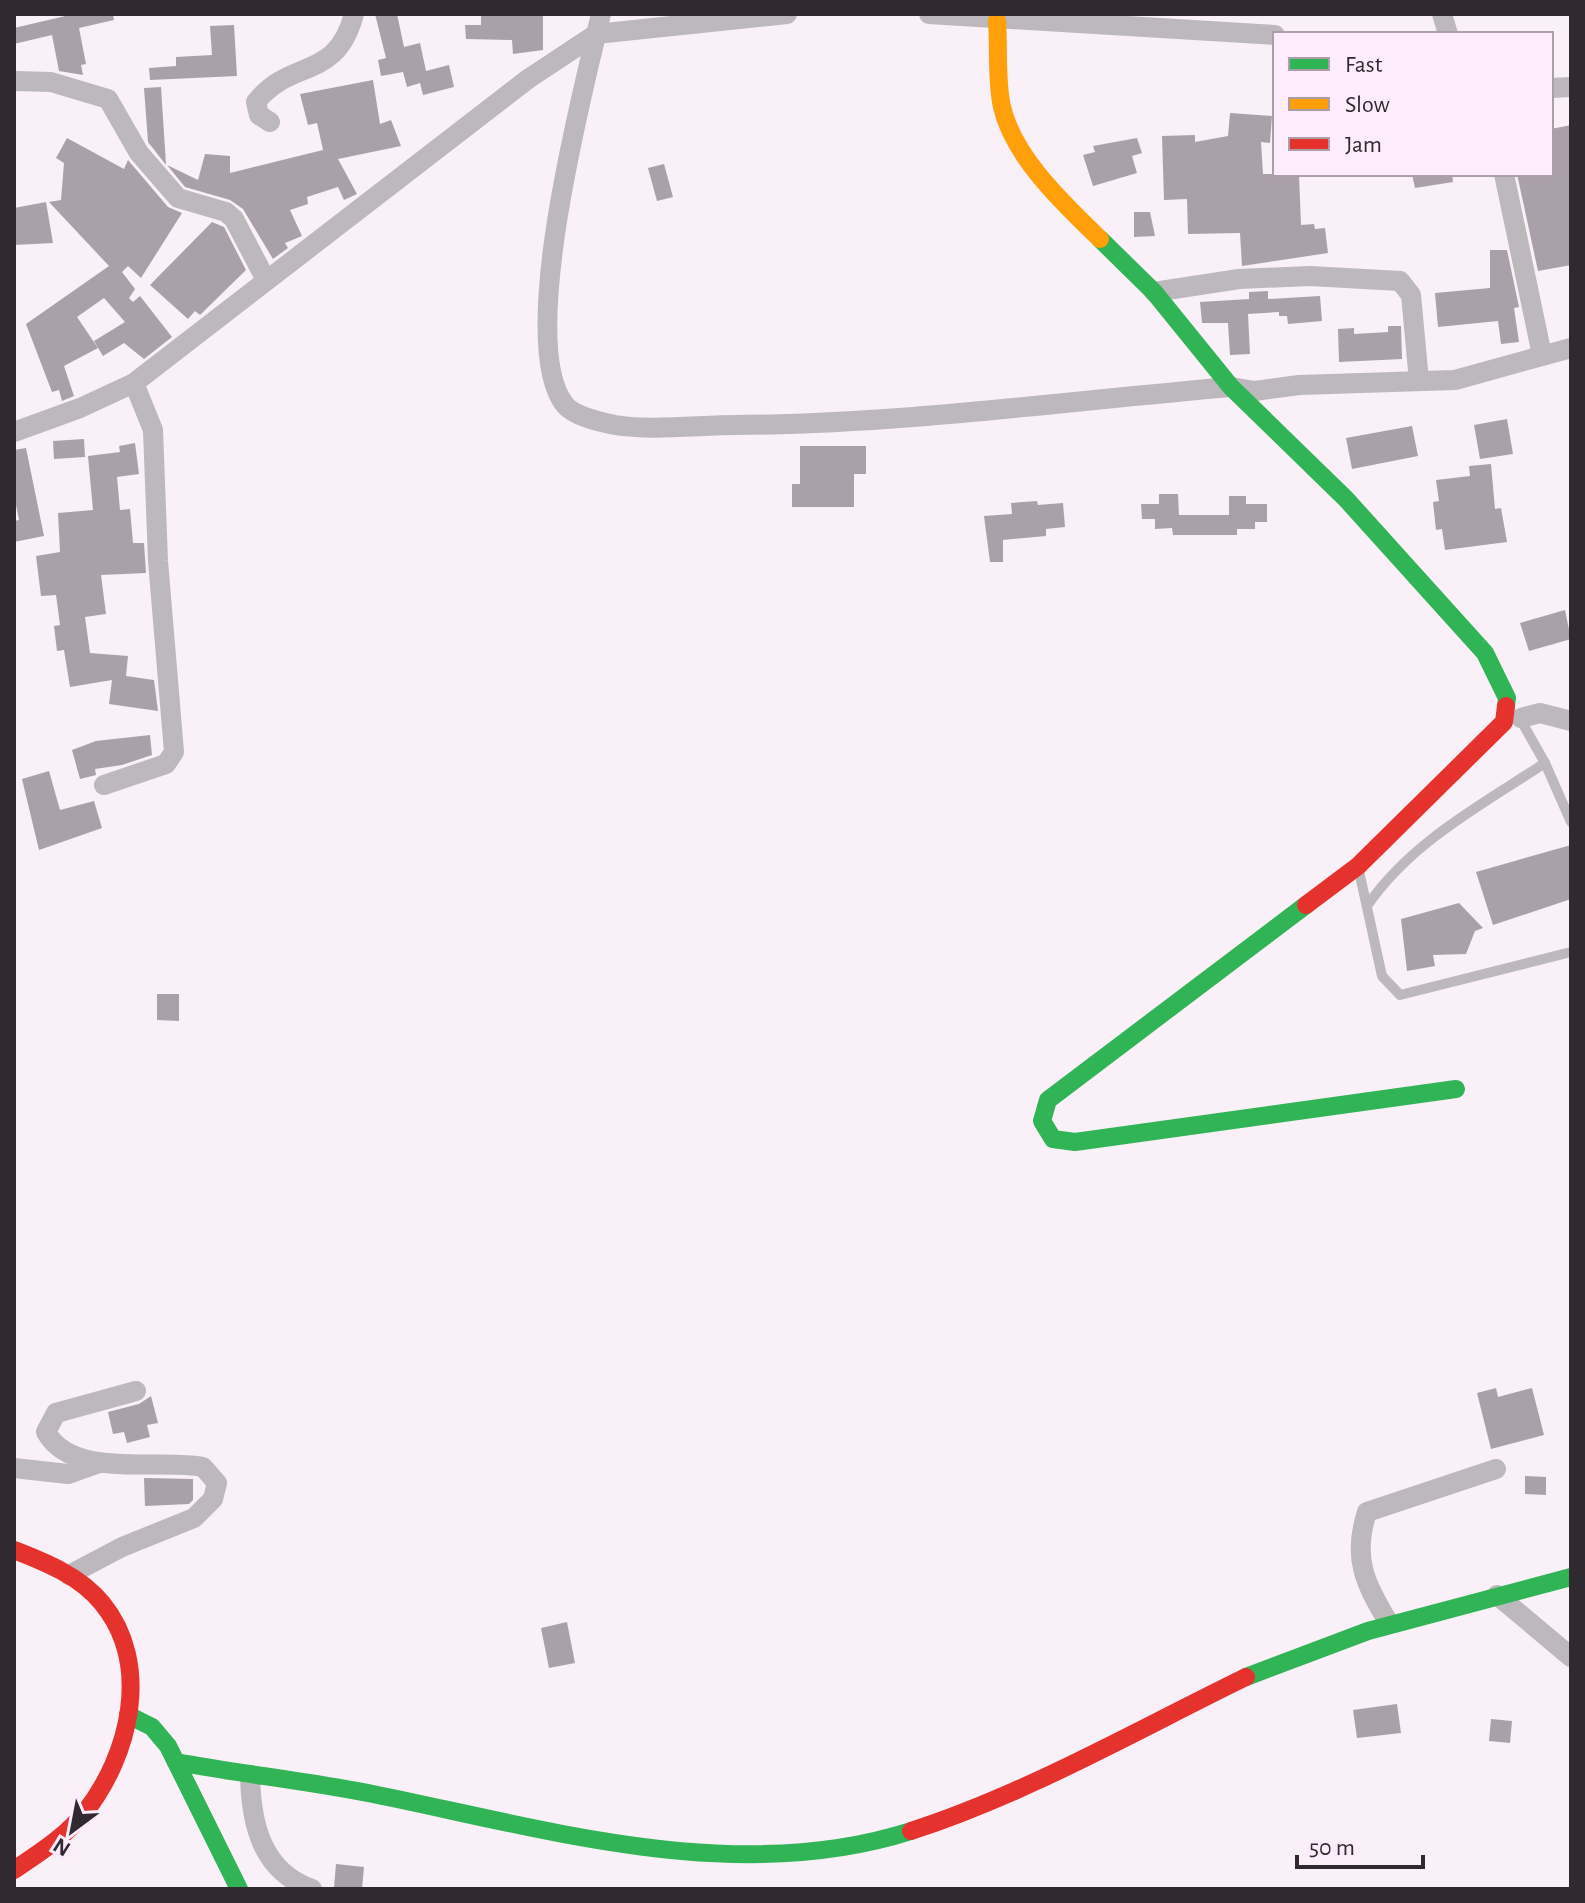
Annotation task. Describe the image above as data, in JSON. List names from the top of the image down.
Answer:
{
  "legend": ["Fast", "Slow", "Jam"],
  "scale_bar": "50 m",
  "north": "bottom left"
}
